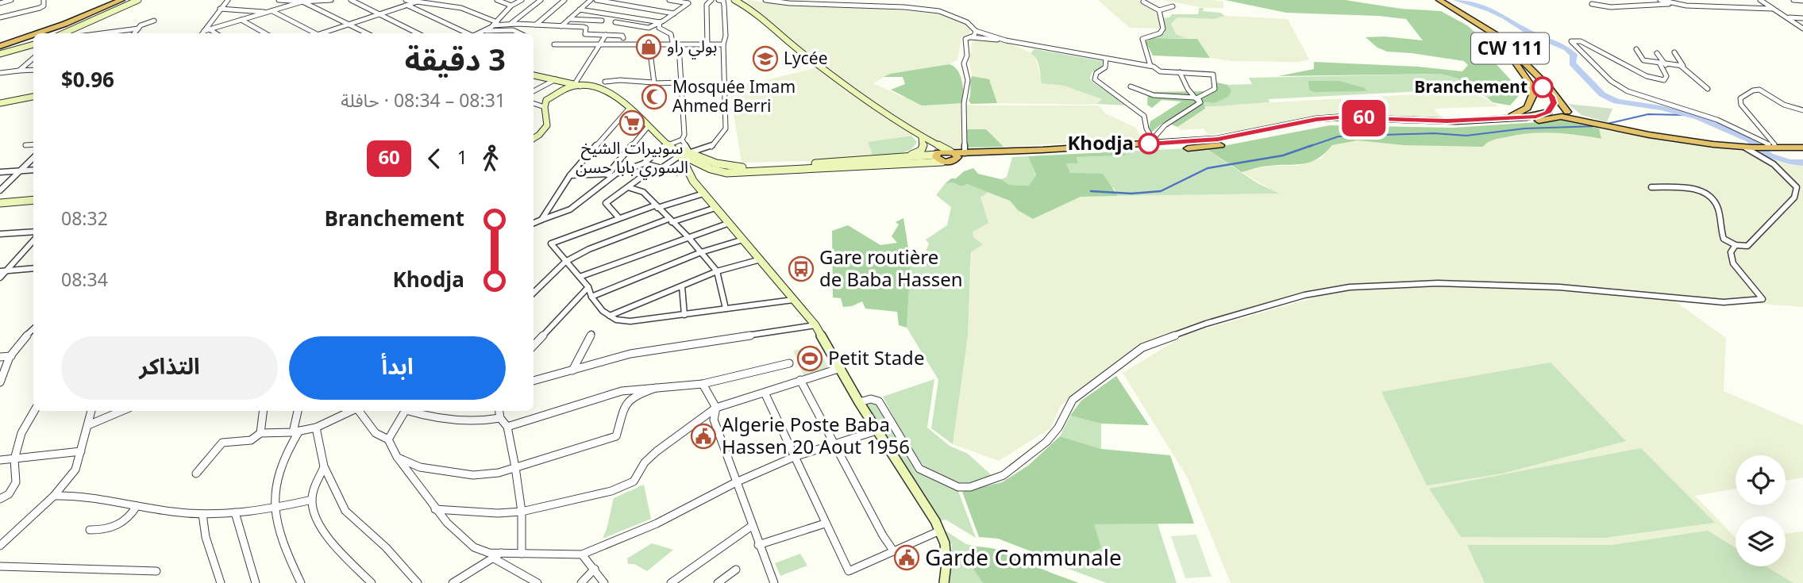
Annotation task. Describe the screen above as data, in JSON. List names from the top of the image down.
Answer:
{
  "streets": {
    "highway": ["CW 111"]
  },
  "places": {
    "shop": ["بولي راو"],
    "school or university": ["Lycée"],
    "other": ["Branchement", "Khodja"],
    "mosque": ["Mosquée Imam Ahmed Berri"],
    "supermarket": ["سوبيرات الشيخ السوري بابا حسن"],
    "bus stop": ["Gare routière de Baba Hassen"],
    "sports": ["Petit Stade"],
    "public building": ["Algerie Poste Baba Hassen 20 Aout 1956", "Garde Communale"]
  },
  "lines": ["bus line 60"],
  "page": {
    "on_map": "60",
    "heading": ["3 دقيقة", "08:31 – 08:34 · حافلة", "$0.96"],
    "legs": ["1", "60"],
    "list": [
      {
        "name": "Branchement",
        "value": "08:32"
      },
      {
        "name": "Khodja",
        "value": "08:34"
      }
    ],
    "buttons": ["ابدأ", "التذاكر"]
  }
}
